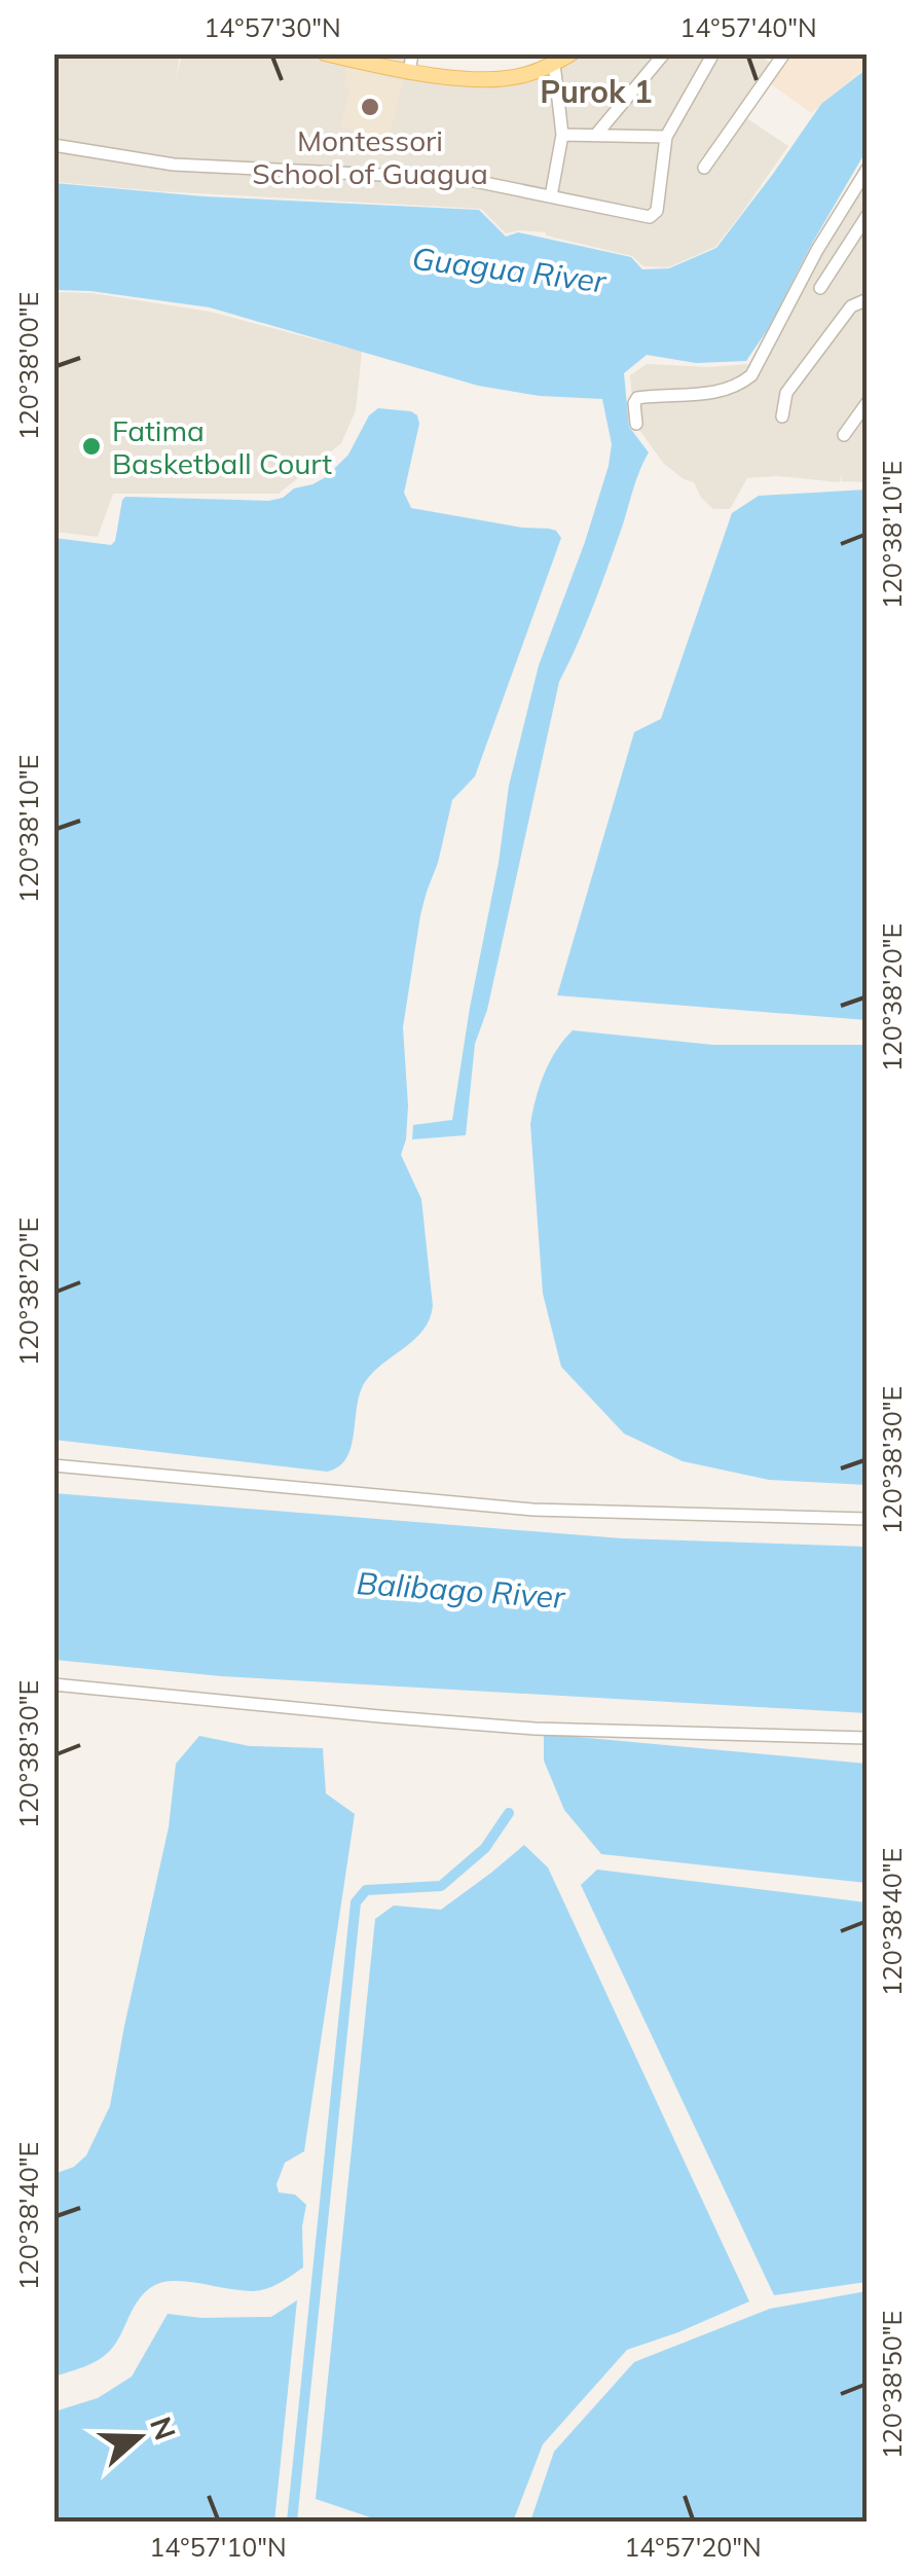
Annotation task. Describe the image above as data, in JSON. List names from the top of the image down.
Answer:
{
  "districts": ["Purok 1"],
  "water": ["Guagua River", "Balibago River"],
  "places": ["Montessori School of Guagua", "Fatima Basketball Court"],
  "north": "right",
  "coordinates": [
    "14°57'30\"N",
    "14°57'40\"N",
    "120°38'00\"E",
    "120°38'10\"E",
    "120°38'20\"E",
    "120°38'30\"E",
    "120°38'40\"E",
    "120°38'50\"E",
    "14°57'10\"N",
    "14°57'20\"N"
  ]
}
